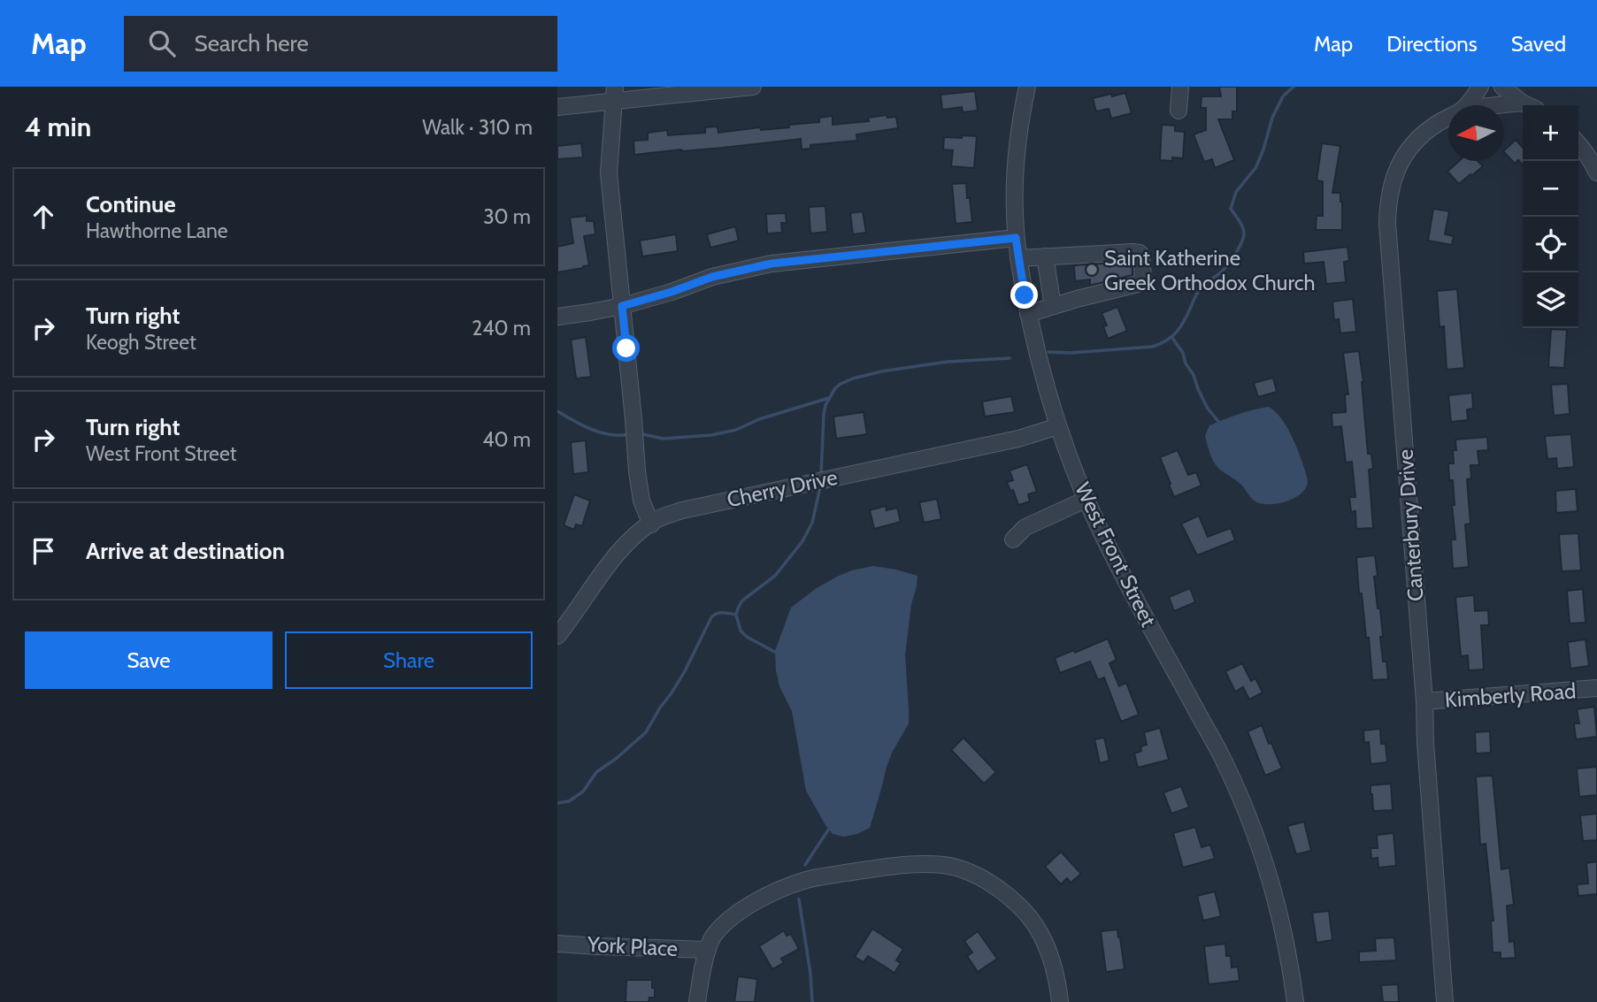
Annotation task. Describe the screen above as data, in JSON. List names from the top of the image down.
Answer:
{
  "streets": {
    "street": [
      "Cherry Drive",
      "Canterbury Drive",
      "West Front Street",
      "Kimberly Road",
      "York Place"
    ]
  },
  "crossings": [
    ["Cherry Drive", "West Front Street"],
    ["Canterbury Drive", "Kimberly Road"]
  ],
  "places": ["Saint Katherine Greek Orthodox Church"],
  "north": "left",
  "page": {
    "header": "Map",
    "search": "Search here",
    "nav": ["Map", "Directions", "Saved"],
    "heading": ["4 min", "Walk · 310 m"],
    "map_buttons": ["+", "−"],
    "list": [
      ["Continue", "Hawthorne Lane", "30 m"],
      ["Turn right", "Keogh Street", "240 m"],
      ["Turn right", "West Front Street", "40 m"],
      "Arrive at destination"
    ],
    "buttons": ["Save", "Share"]
  }
}
